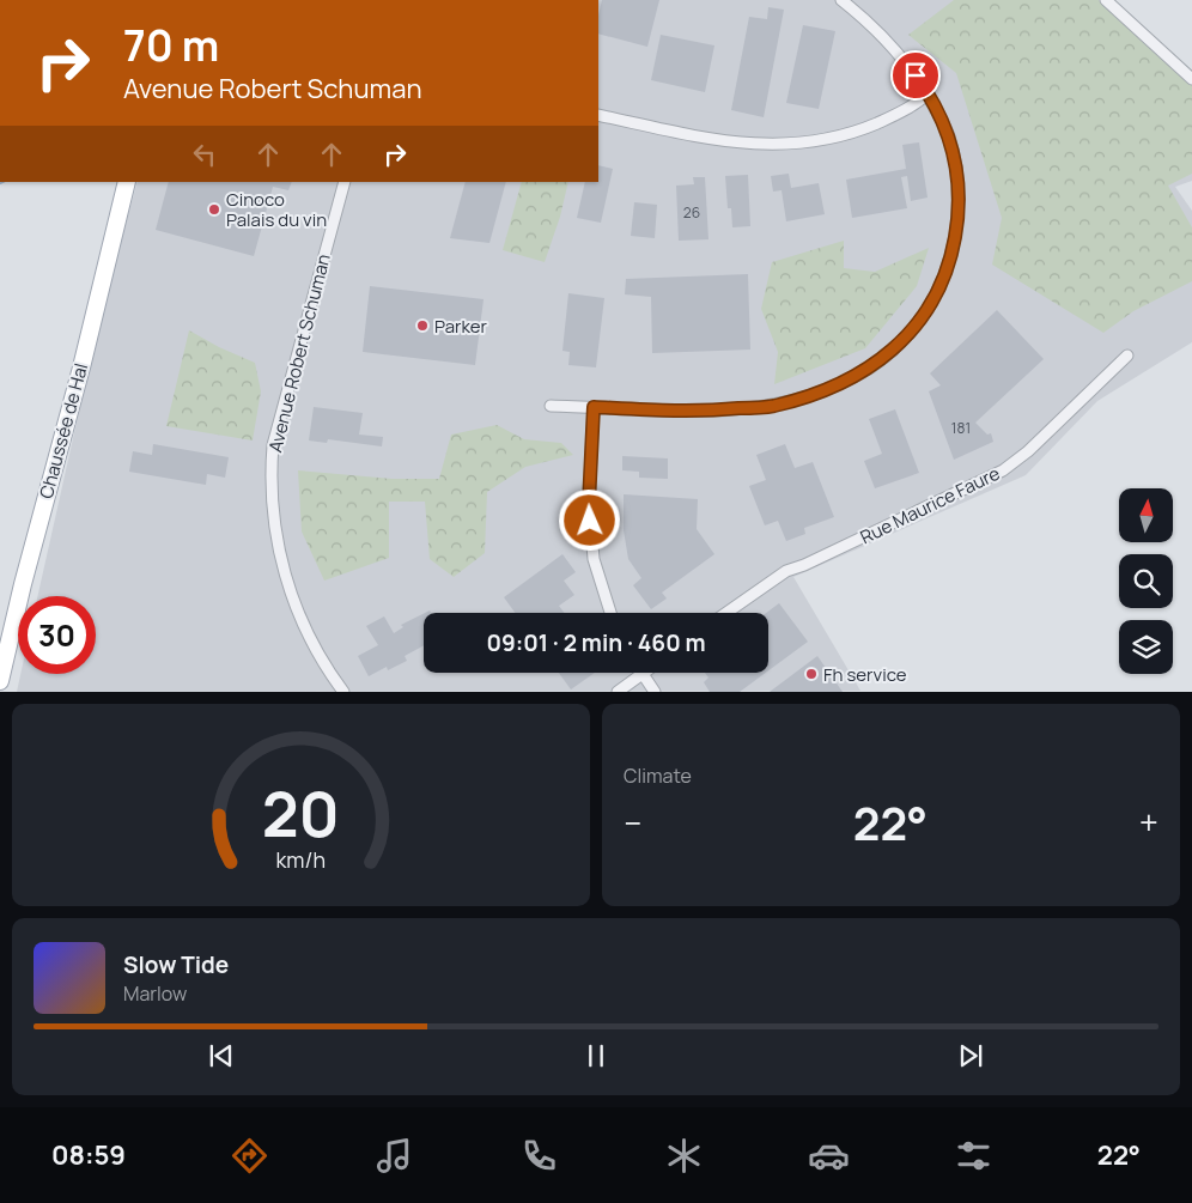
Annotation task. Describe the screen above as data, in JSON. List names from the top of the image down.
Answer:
{
  "streets": {
    "main road": ["Chaussée de Hal"],
    "street": ["Avenue Robert Schuman", "Rue Maurice Faure"]
  },
  "places": ["Cinoco Palais du vin", "Parker", "Fh service"],
  "house_numbers": ["26", "181"],
  "north": "top",
  "page": {
    "turn": ["70 m", "Avenue Robert Schuman"],
    "limit": "30",
    "trip": "09:01 · 2 min · 460 m",
    "tile": "Climate",
    "heat": ["−", "22°", "+"],
    "song": ["Slow Tide", "Marlow"],
    "tabs": ["08:59", "22°"],
    "gauge": ["20", "km/h"]
  }
}
